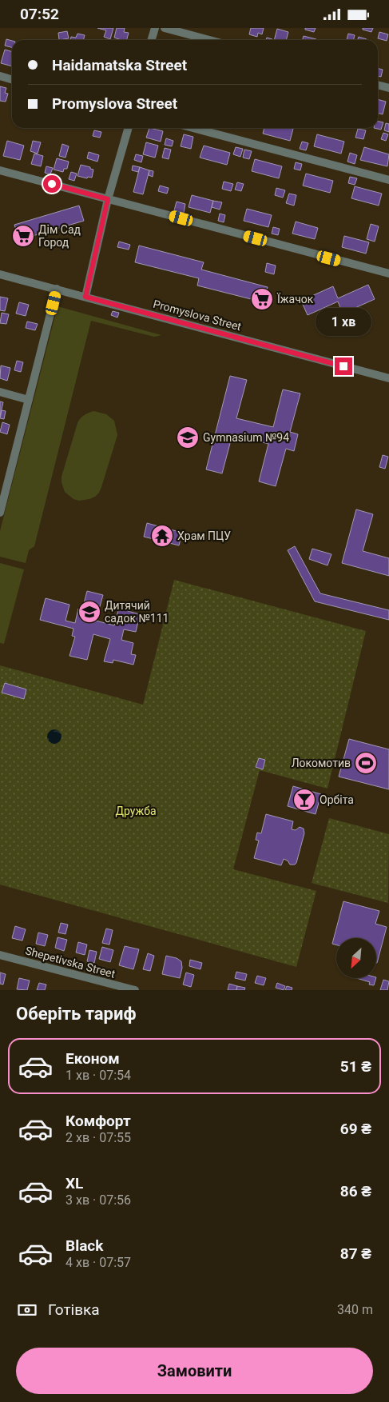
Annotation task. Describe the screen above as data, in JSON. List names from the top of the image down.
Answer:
{
  "streets": {
    "street": ["Promyslova Street", "Shepetivska Street"]
  },
  "parks": ["Дружба"],
  "places": {
    "supermarket": ["Дім Сад Город", "Їжачок"],
    "school or university": ["Gymnasium №94", "Дитячий садок №111"],
    "temple": ["Храм ПЦУ"],
    "sports": ["Локомотив"],
    "bar": ["Орбіта"]
  },
  "north": "bottom left",
  "page": {
    "status": "07:52",
    "banner": ["Haidamatska Street", "Promyslova Street"],
    "bubble": "1 хв",
    "heading": "Оберіть тариф",
    "list": [
      {
        "name": "Економ",
        "note": "1 хв · 07:54",
        "value": "51 ₴"
      },
      {
        "name": "Комфорт",
        "note": "2 хв · 07:55",
        "value": "69 ₴"
      },
      {
        "name": "XL",
        "note": "3 хв · 07:56",
        "value": "86 ₴"
      },
      {
        "name": "Black",
        "note": "4 хв · 07:57",
        "value": "87 ₴"
      }
    ],
    "pay": ["Готівка", "340 m"],
    "buttons": "Замовити"
  }
}
